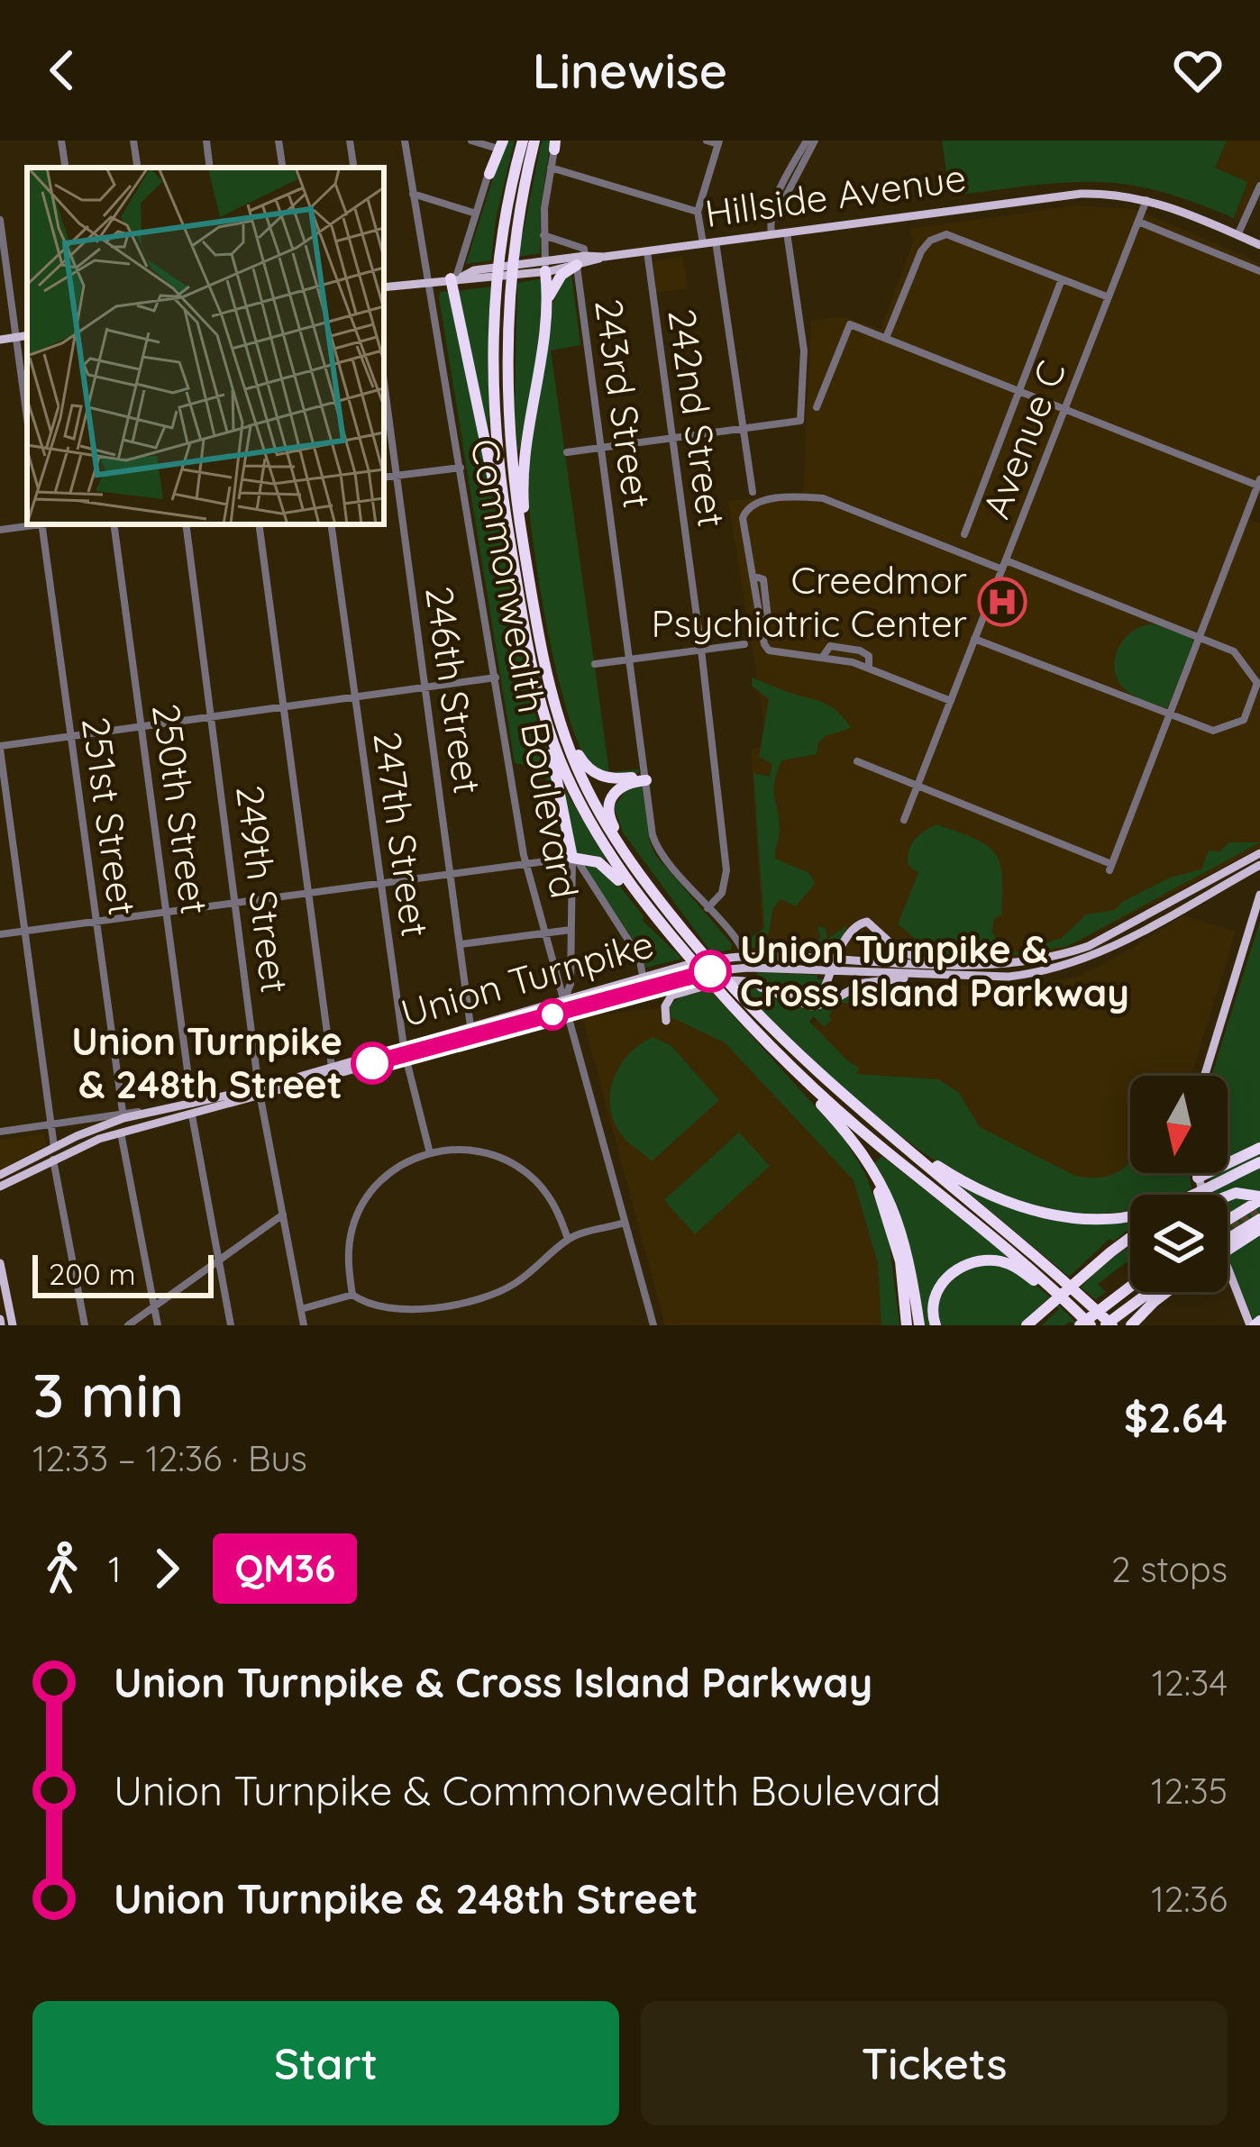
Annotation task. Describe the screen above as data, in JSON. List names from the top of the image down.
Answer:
{
  "streets": {
    "main road": ["Hillside Avenue", "Union Turnpike"],
    "street": [
      "243rd Street",
      "242nd Street",
      "Avenue C",
      "Commonwealth Boulevard",
      "246th Street",
      "250th Street",
      "251st Street",
      "247th Street",
      "249th Street"
    ]
  },
  "crossings": [
    ["Hillside Avenue", "243rd Street"],
    ["Hillside Avenue", "242nd Street"],
    ["Hillside Avenue", "Avenue C"],
    ["Hillside Avenue", "Commonwealth Boulevard"],
    ["243rd Street", "242nd Street"],
    ["243rd Street", "Union Turnpike"],
    ["Commonwealth Boulevard", "Union Turnpike"],
    ["246th Street", "Union Turnpike"],
    ["250th Street", "Union Turnpike"],
    ["251st Street", "Union Turnpike"],
    ["247th Street", "Union Turnpike"],
    ["249th Street", "Union Turnpike"]
  ],
  "places": {
    "hospital": ["Creedmor Psychiatric Center"],
    "other": ["Union Turnpike & Cross Island Parkway", "Union Turnpike & 248th Street"]
  },
  "lines": ["bus line QM36"],
  "scale_bar": "200 m",
  "north": "bottom",
  "page": {
    "header": "Linewise",
    "scale": "200 m",
    "heading": ["3 min", "12:33 – 12:36 · Bus", "$2.64"],
    "legs": ["1", "QM36", "2 stops"],
    "list": [
      {
        "name": "Union Turnpike & Cross Island Parkway",
        "value": "12:34"
      },
      {
        "name": "Union Turnpike & Commonwealth Boulevard",
        "value": "12:35"
      },
      {
        "name": "Union Turnpike & 248th Street",
        "value": "12:36"
      }
    ],
    "buttons": ["Start", "Tickets"]
  }
}
